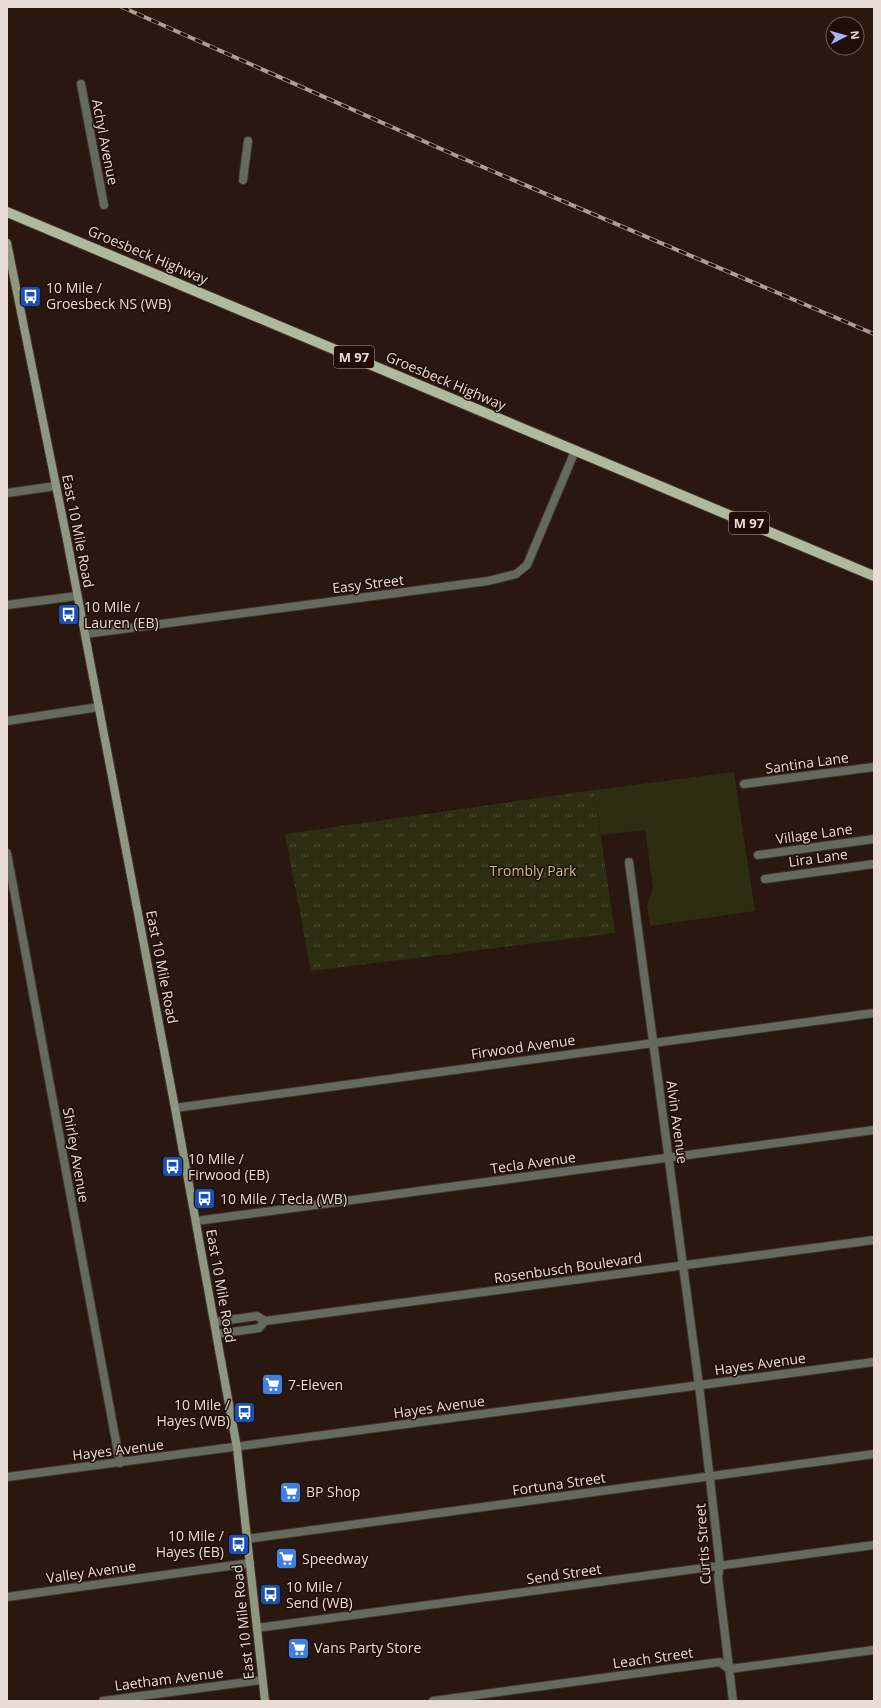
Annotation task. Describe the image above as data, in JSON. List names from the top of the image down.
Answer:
{
  "streets": {
    "main road": ["Groesbeck Highway", "M 97", "East 10 Mile Road"],
    "street": [
      "Achyl Avenue",
      "Easy Street",
      "Santina Lane",
      "Village Lane",
      "Lira Lane",
      "Firwood Avenue",
      "Alvin Avenue",
      "Shirley Avenue",
      "Tecla Avenue",
      "Rosenbusch Boulevard",
      "Hayes Avenue",
      "Fortuna Street",
      "Curtis Street",
      "Valley Avenue",
      "Send Street",
      "Leach Street",
      "Laetham Avenue"
    ]
  },
  "crossings": [
    ["Groesbeck Highway", "Easy Street"],
    ["East 10 Mile Road", "Easy Street"],
    ["East 10 Mile Road", "Firwood Avenue"],
    ["East 10 Mile Road", "Tecla Avenue"],
    ["East 10 Mile Road", "Rosenbusch Boulevard"],
    ["East 10 Mile Road", "Hayes Avenue"],
    ["East 10 Mile Road", "Fortuna Street"],
    ["East 10 Mile Road", "Valley Avenue"],
    ["East 10 Mile Road", "Send Street"],
    ["East 10 Mile Road", "Laetham Avenue"],
    ["Firwood Avenue", "Alvin Avenue"],
    ["Alvin Avenue", "Tecla Avenue"],
    ["Alvin Avenue", "Rosenbusch Boulevard"],
    ["Alvin Avenue", "Hayes Avenue"],
    ["Alvin Avenue", "Curtis Street"],
    ["Shirley Avenue", "Hayes Avenue"],
    ["Hayes Avenue", "Curtis Street"],
    ["Fortuna Street", "Curtis Street"],
    ["Curtis Street", "Send Street"],
    ["Curtis Street", "Leach Street"]
  ],
  "parks": ["Trombly Park"],
  "places": {
    "bus stop": [
      "10 Mile / Groesbeck NS (WB)",
      "10 Mile / Lauren (EB)",
      "10 Mile / Firwood (EB)",
      "10 Mile / Tecla (WB)",
      "10 Mile / Hayes (WB)",
      "10 Mile / Hayes (EB)",
      "10 Mile / Send (WB)"
    ],
    "supermarket": [
      "7-Eleven",
      "BP Shop",
      "Speedway",
      "Vans Party Store"
    ]
  },
  "north": "right"
}
